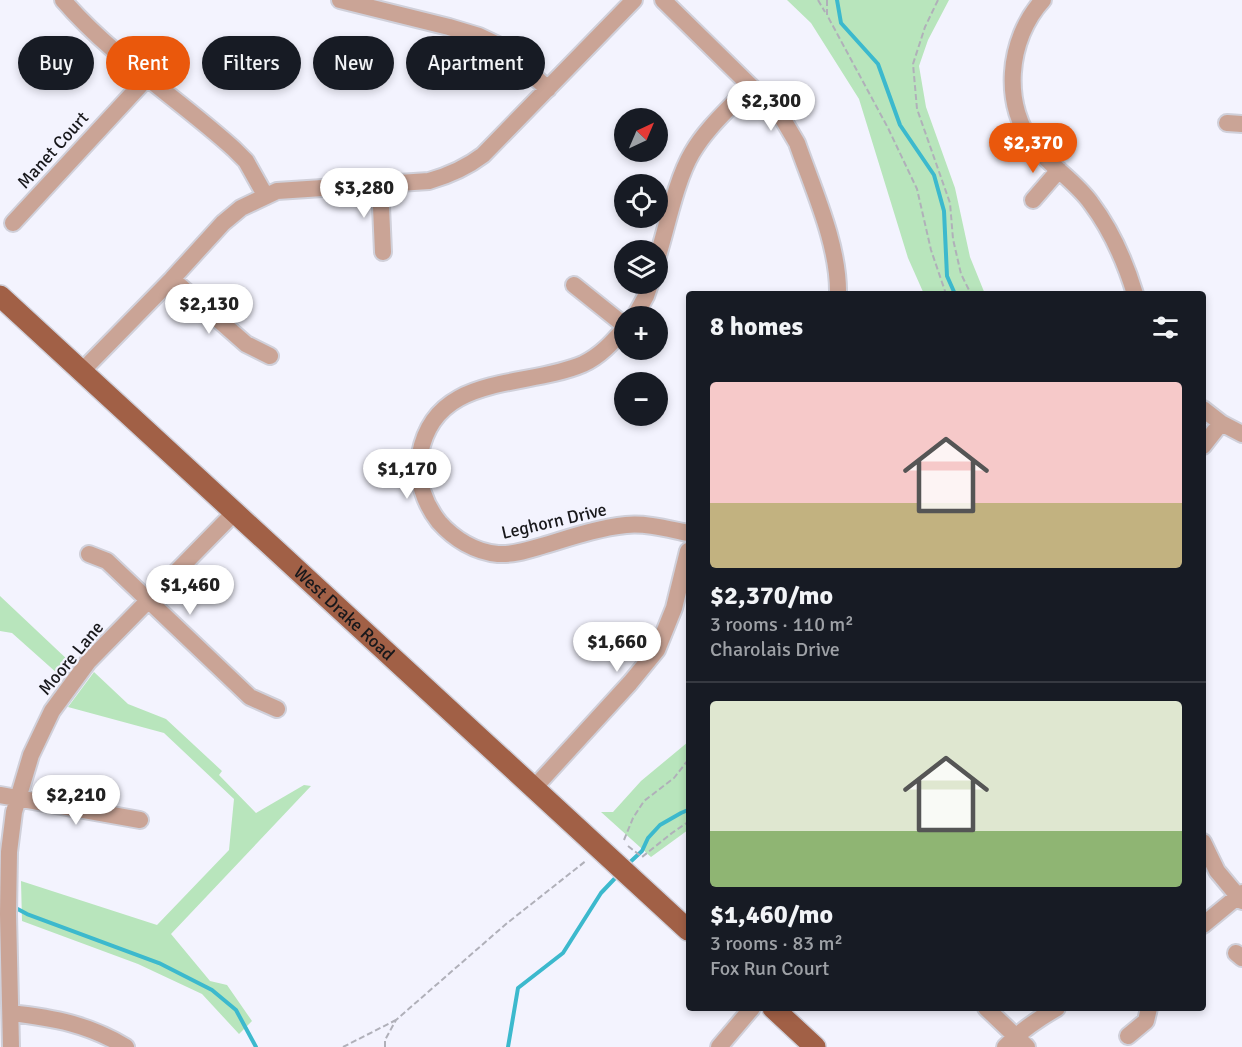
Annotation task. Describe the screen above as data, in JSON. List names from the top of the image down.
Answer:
{
  "streets": {
    "main road": ["West Drake Road"],
    "street": ["Manet Court", "Leghorn Drive", "Moore Lane"]
  },
  "crossings": [
    ["West Drake Road", "Moore Lane"]
  ],
  "north": "top right",
  "page": {
    "chip": [
      "Buy",
      "Rent",
      "Filters",
      "New",
      "Apartment"
    ],
    "price": [
      "$2,300",
      "$2,370",
      "$3,280",
      "$2,130",
      "$1,170",
      "$1,460",
      "$1,660",
      "$2,210"
    ],
    "map_buttons": ["+", "−"],
    "heading": "8 homes",
    "list": [
      {
        "name": "$2,370/mo",
        "note": "3 rooms · 110 m² · Charolais Drive"
      },
      {
        "name": "$1,460/mo",
        "note": "3 rooms · 83 m² · Fox Run Court"
      }
    ]
  }
}
